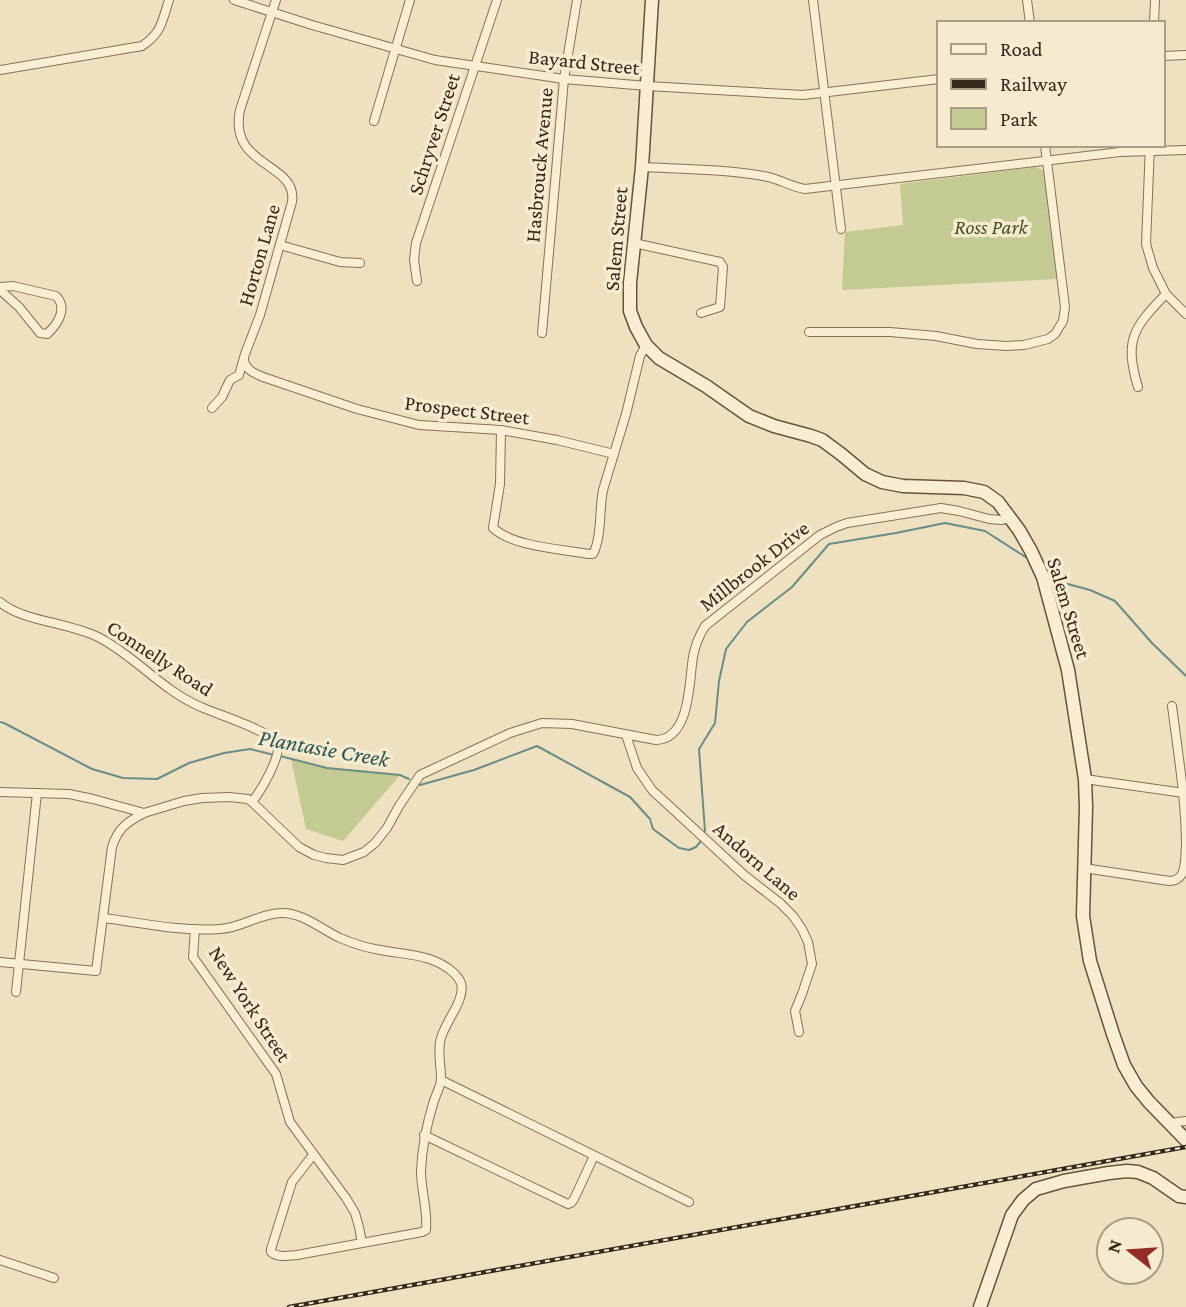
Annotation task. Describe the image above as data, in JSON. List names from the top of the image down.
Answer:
{
  "streets": {
    "street": [
      "Bayard Street",
      "Schryver Street",
      "Hasbrouck Avenue",
      "Salem Street",
      "Horton Lane",
      "Prospect Street",
      "Millbrook Drive",
      "Connelly Road",
      "Andorn Lane",
      "New York Street"
    ]
  },
  "crossings": [
    ["Bayard Street", "Schryver Street"],
    ["Bayard Street", "Hasbrouck Avenue"],
    ["Bayard Street", "Salem Street"],
    ["Bayard Street", "Horton Lane"],
    ["Salem Street", "Millbrook Drive"],
    ["Horton Lane", "Prospect Street"],
    ["Millbrook Drive", "Connelly Road"],
    ["Millbrook Drive", "Andorn Lane"]
  ],
  "water": ["Plantasie Creek"],
  "parks": ["Ross Park"],
  "legend": ["Road", "Railway", "Park"],
  "north": "left"
}
